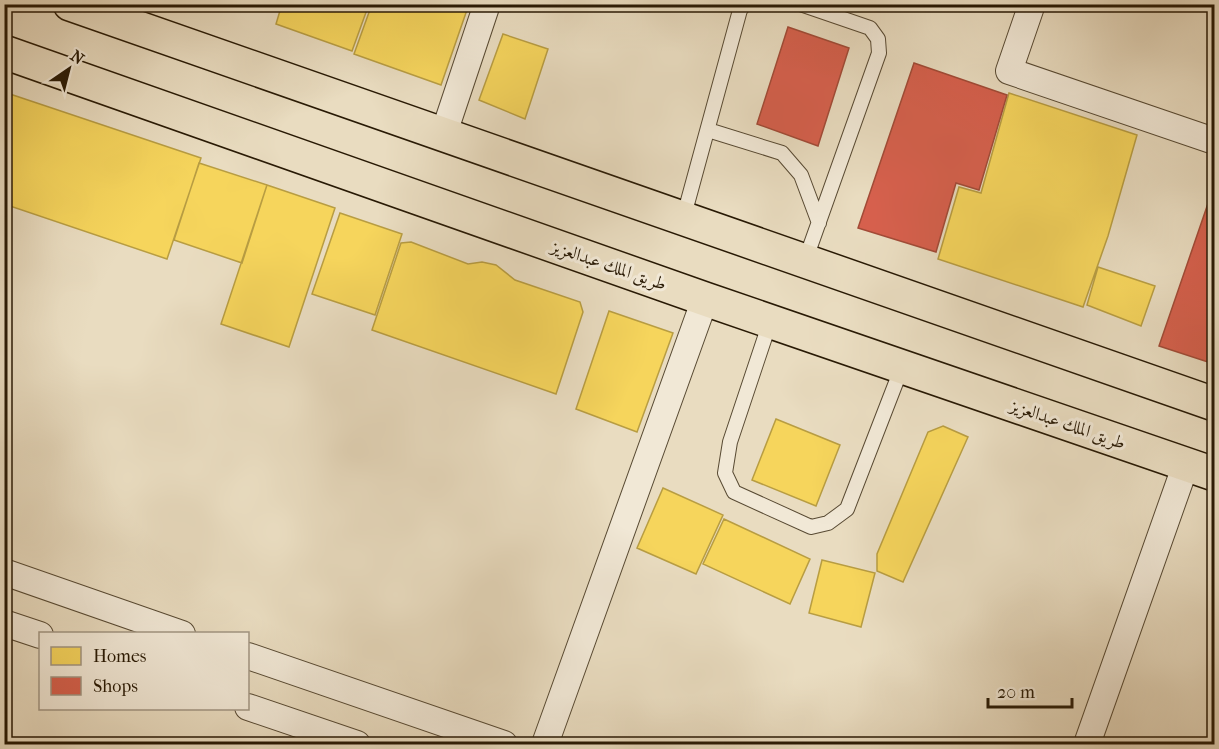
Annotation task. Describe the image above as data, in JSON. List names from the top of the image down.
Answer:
{
  "streets": {
    "highway": ["طريق الملك عبدالعزيز"]
  },
  "legend": ["Homes", "Shops"],
  "scale_bar": "20 m",
  "north": "top right"
}
